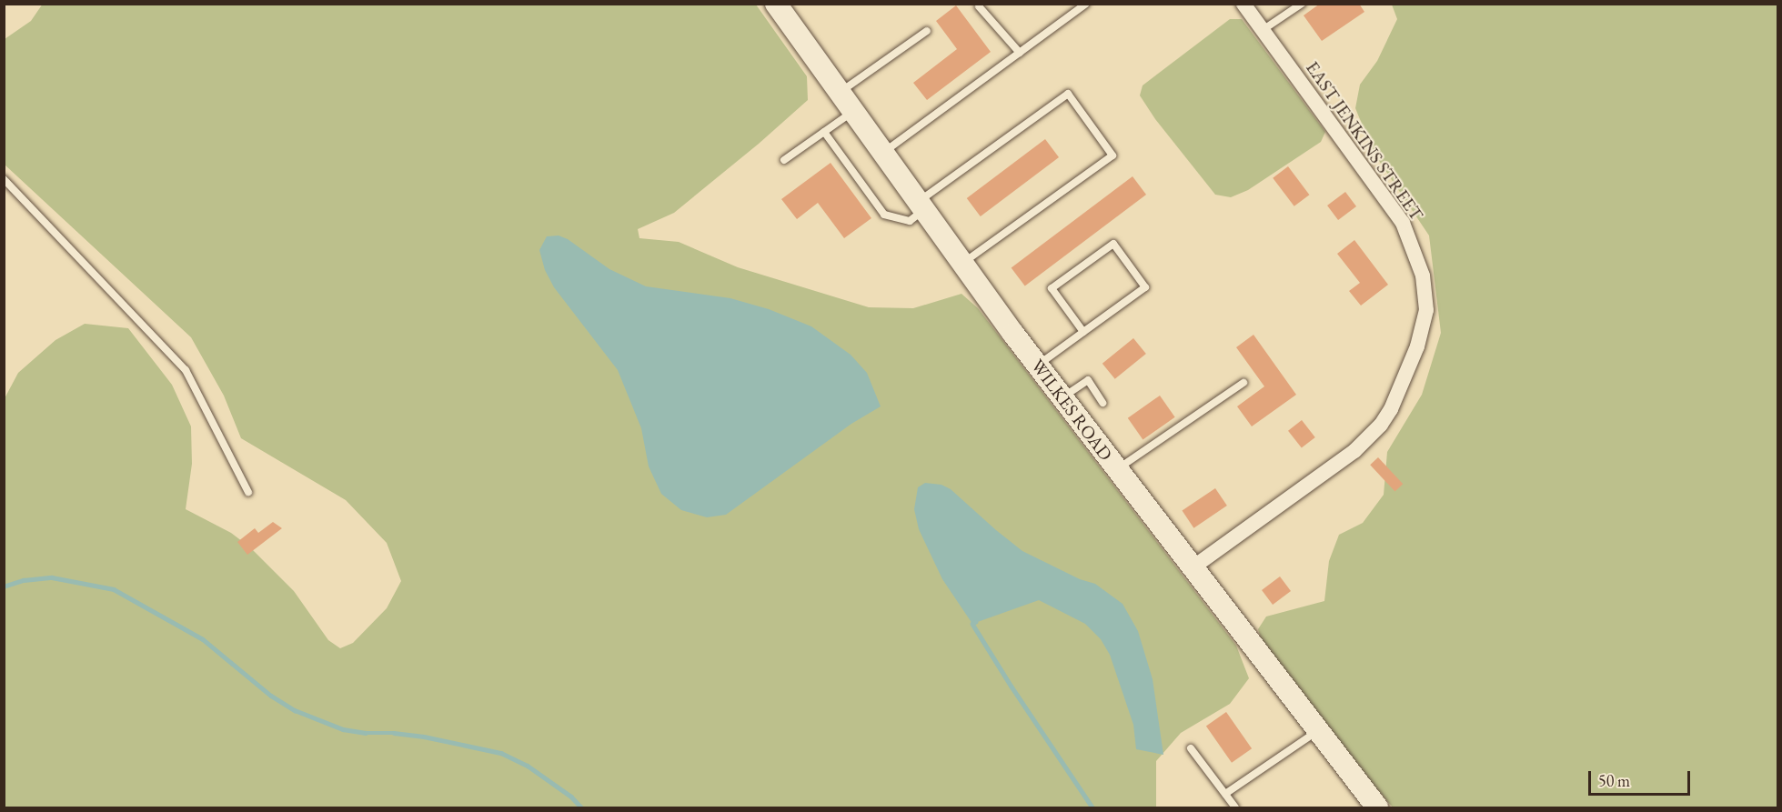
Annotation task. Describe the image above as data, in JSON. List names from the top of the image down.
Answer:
{
  "streets": {
    "street": ["EAST JENKINS STREET", "WILKES ROAD"]
  },
  "crossings": [
    ["EAST JENKINS STREET", "WILKES ROAD"]
  ],
  "scale_bar": "50 m"
}
